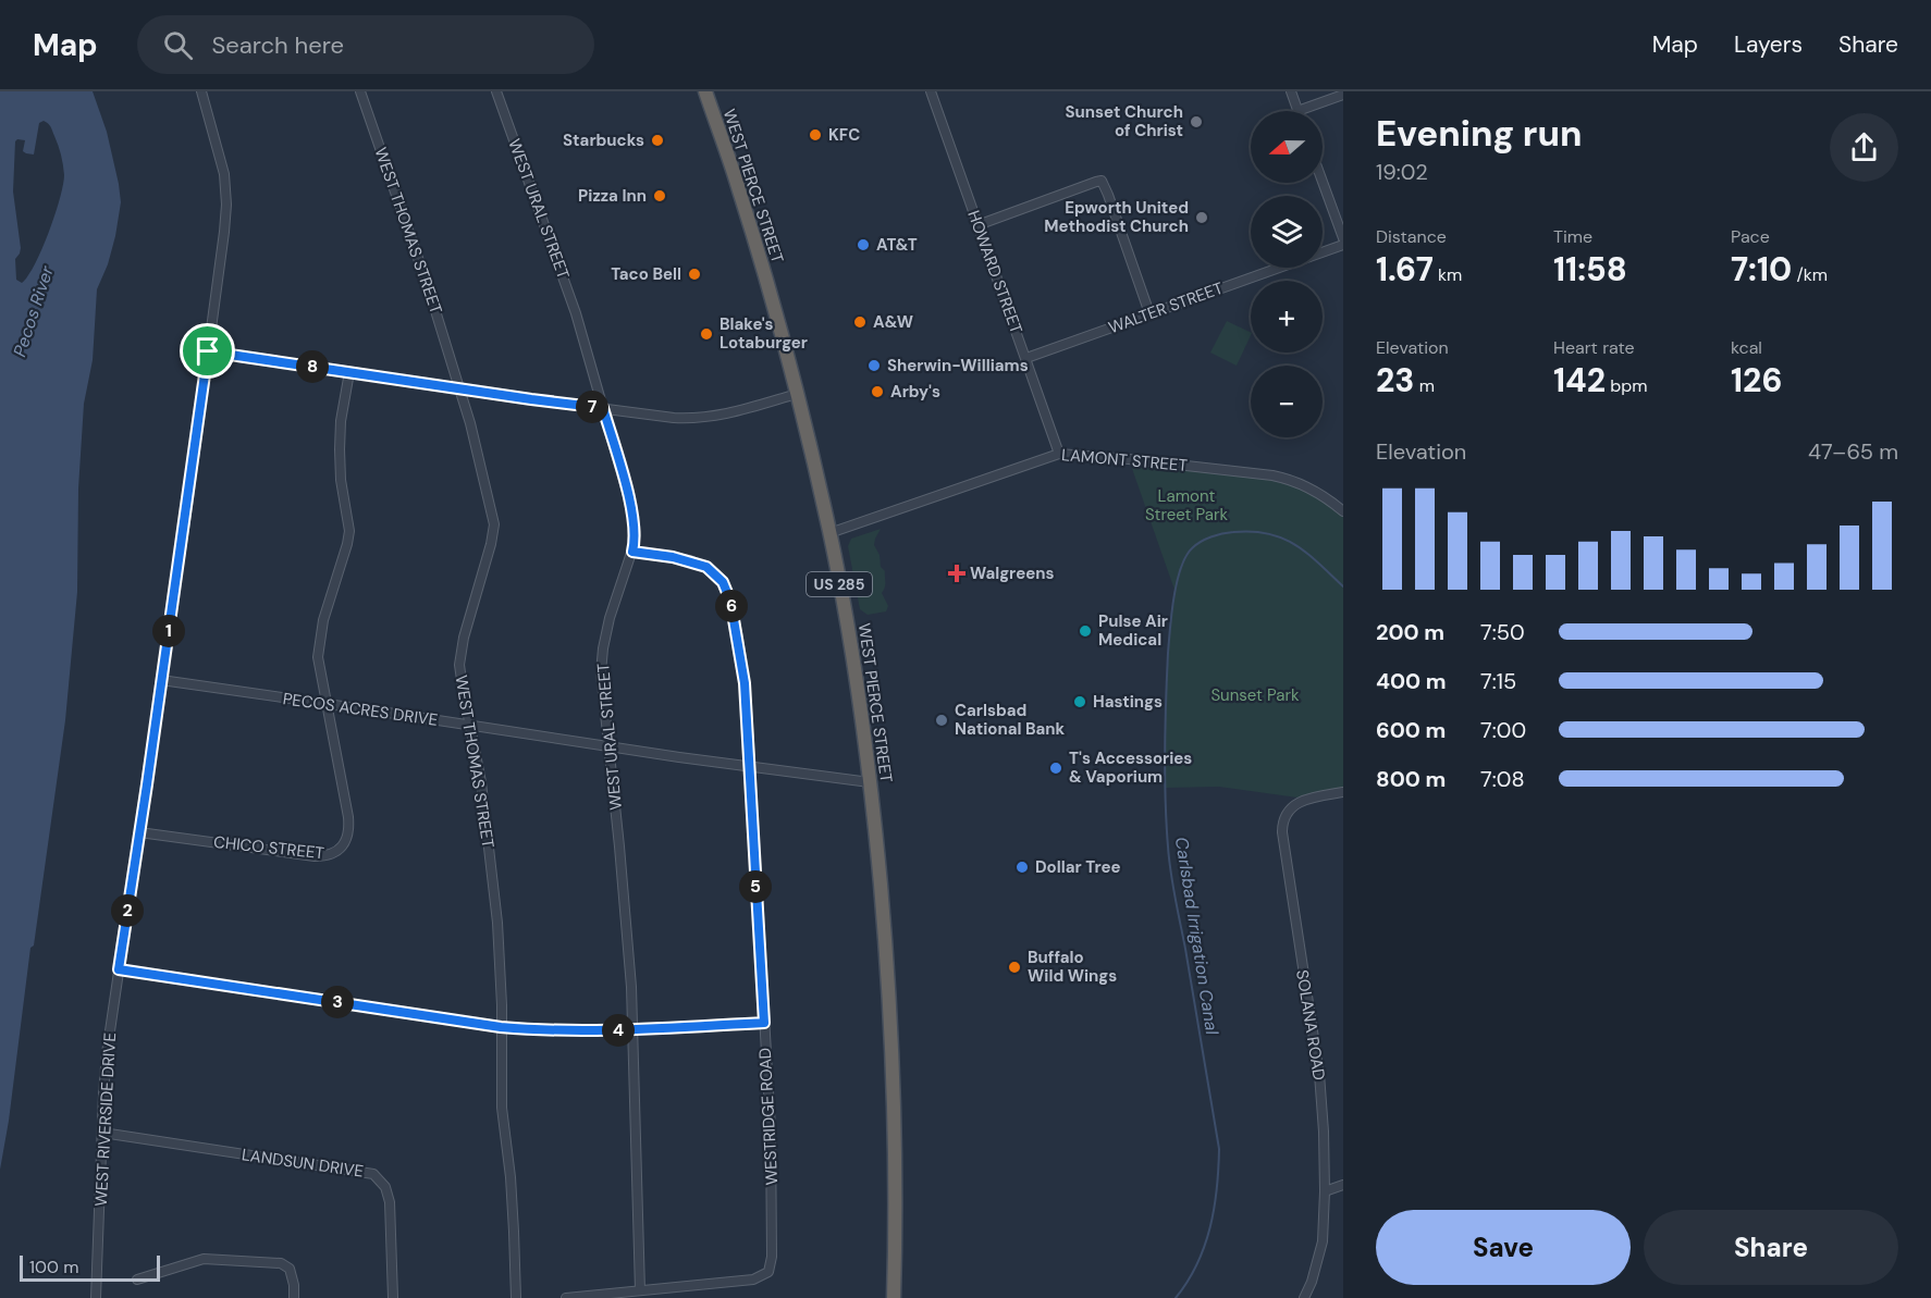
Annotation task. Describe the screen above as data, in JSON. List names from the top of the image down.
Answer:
{
  "streets": {
    "highway": ["WEST PIERCE STREET", "US 285"],
    "street": [
      "WEST URAL STREET",
      "WEST THOMAS STREET",
      "HOWARD STREET",
      "WALTER STREET",
      "LAMONT STREET",
      "PECOS ACRES DRIVE",
      "CHICO STREET",
      "SOLANA ROAD",
      "WESTRIDGE ROAD",
      "WEST RIVERSIDE DRIVE",
      "LANDSUN DRIVE"
    ]
  },
  "crossings": [
    ["WEST PIERCE STREET", "LAMONT STREET"],
    ["WEST PIERCE STREET", "PECOS ACRES DRIVE"],
    ["WEST URAL STREET", "PECOS ACRES DRIVE"],
    ["WEST URAL STREET", "WESTRIDGE ROAD"],
    ["WEST THOMAS STREET", "PECOS ACRES DRIVE"],
    ["HOWARD STREET", "WALTER STREET"],
    ["HOWARD STREET", "LAMONT STREET"],
    ["PECOS ACRES DRIVE", "CHICO STREET"],
    ["PECOS ACRES DRIVE", "WESTRIDGE ROAD"],
    ["PECOS ACRES DRIVE", "WEST RIVERSIDE DRIVE"],
    ["CHICO STREET", "WEST RIVERSIDE DRIVE"],
    ["WEST RIVERSIDE DRIVE", "LANDSUN DRIVE"]
  ],
  "water": ["Pecos River", "Carlsbad Irrigation Canal"],
  "parks": ["Lamont Street Park", "Sunset Park"],
  "places": {
    "other": [
      "Sunset Church of Christ",
      "KFC",
      "Starbucks",
      "Pizza Inn",
      "Epworth United Methodist Church",
      "AT&T",
      "Taco Bell",
      "A&W",
      "Blake's Lotaburger",
      "Sherwin-Williams",
      "Arby's",
      "Pulse Air Medical",
      "Hastings",
      "Carlsbad National Bank",
      "T's Accessories & Vaporium",
      "Dollar Tree",
      "Buffalo Wild Wings"
    ],
    "health": ["Walgreens"]
  },
  "scale_bar": "100 m",
  "north": "left",
  "page": {
    "header": "Map",
    "search": "Search here",
    "nav": ["Map", "Layers", "Share"],
    "heading": ["Evening run", "19:02"],
    "map_buttons": ["+", "−"],
    "stats": [
      ["Distance", "1.67 km"],
      ["Time", "11:58"],
      ["Pace", "7:10 /km"],
      ["Elevation", "23 m"],
      ["Heart rate", "142 bpm"],
      ["kcal", "126"]
    ],
    "pins": [
      "8",
      "7",
      "6",
      "1",
      "5",
      "2",
      "3",
      "4"
    ],
    "chart": ["Elevation", "47–65 m"],
    "list": [
      {
        "name": "200 m",
        "note": "7:50"
      },
      {
        "name": "400 m",
        "note": "7:15"
      },
      {
        "name": "600 m",
        "note": "7:00"
      },
      {
        "name": "800 m",
        "note": "7:08"
      }
    ],
    "buttons": ["Save", "Share"],
    "scale": "100 m"
  }
}
